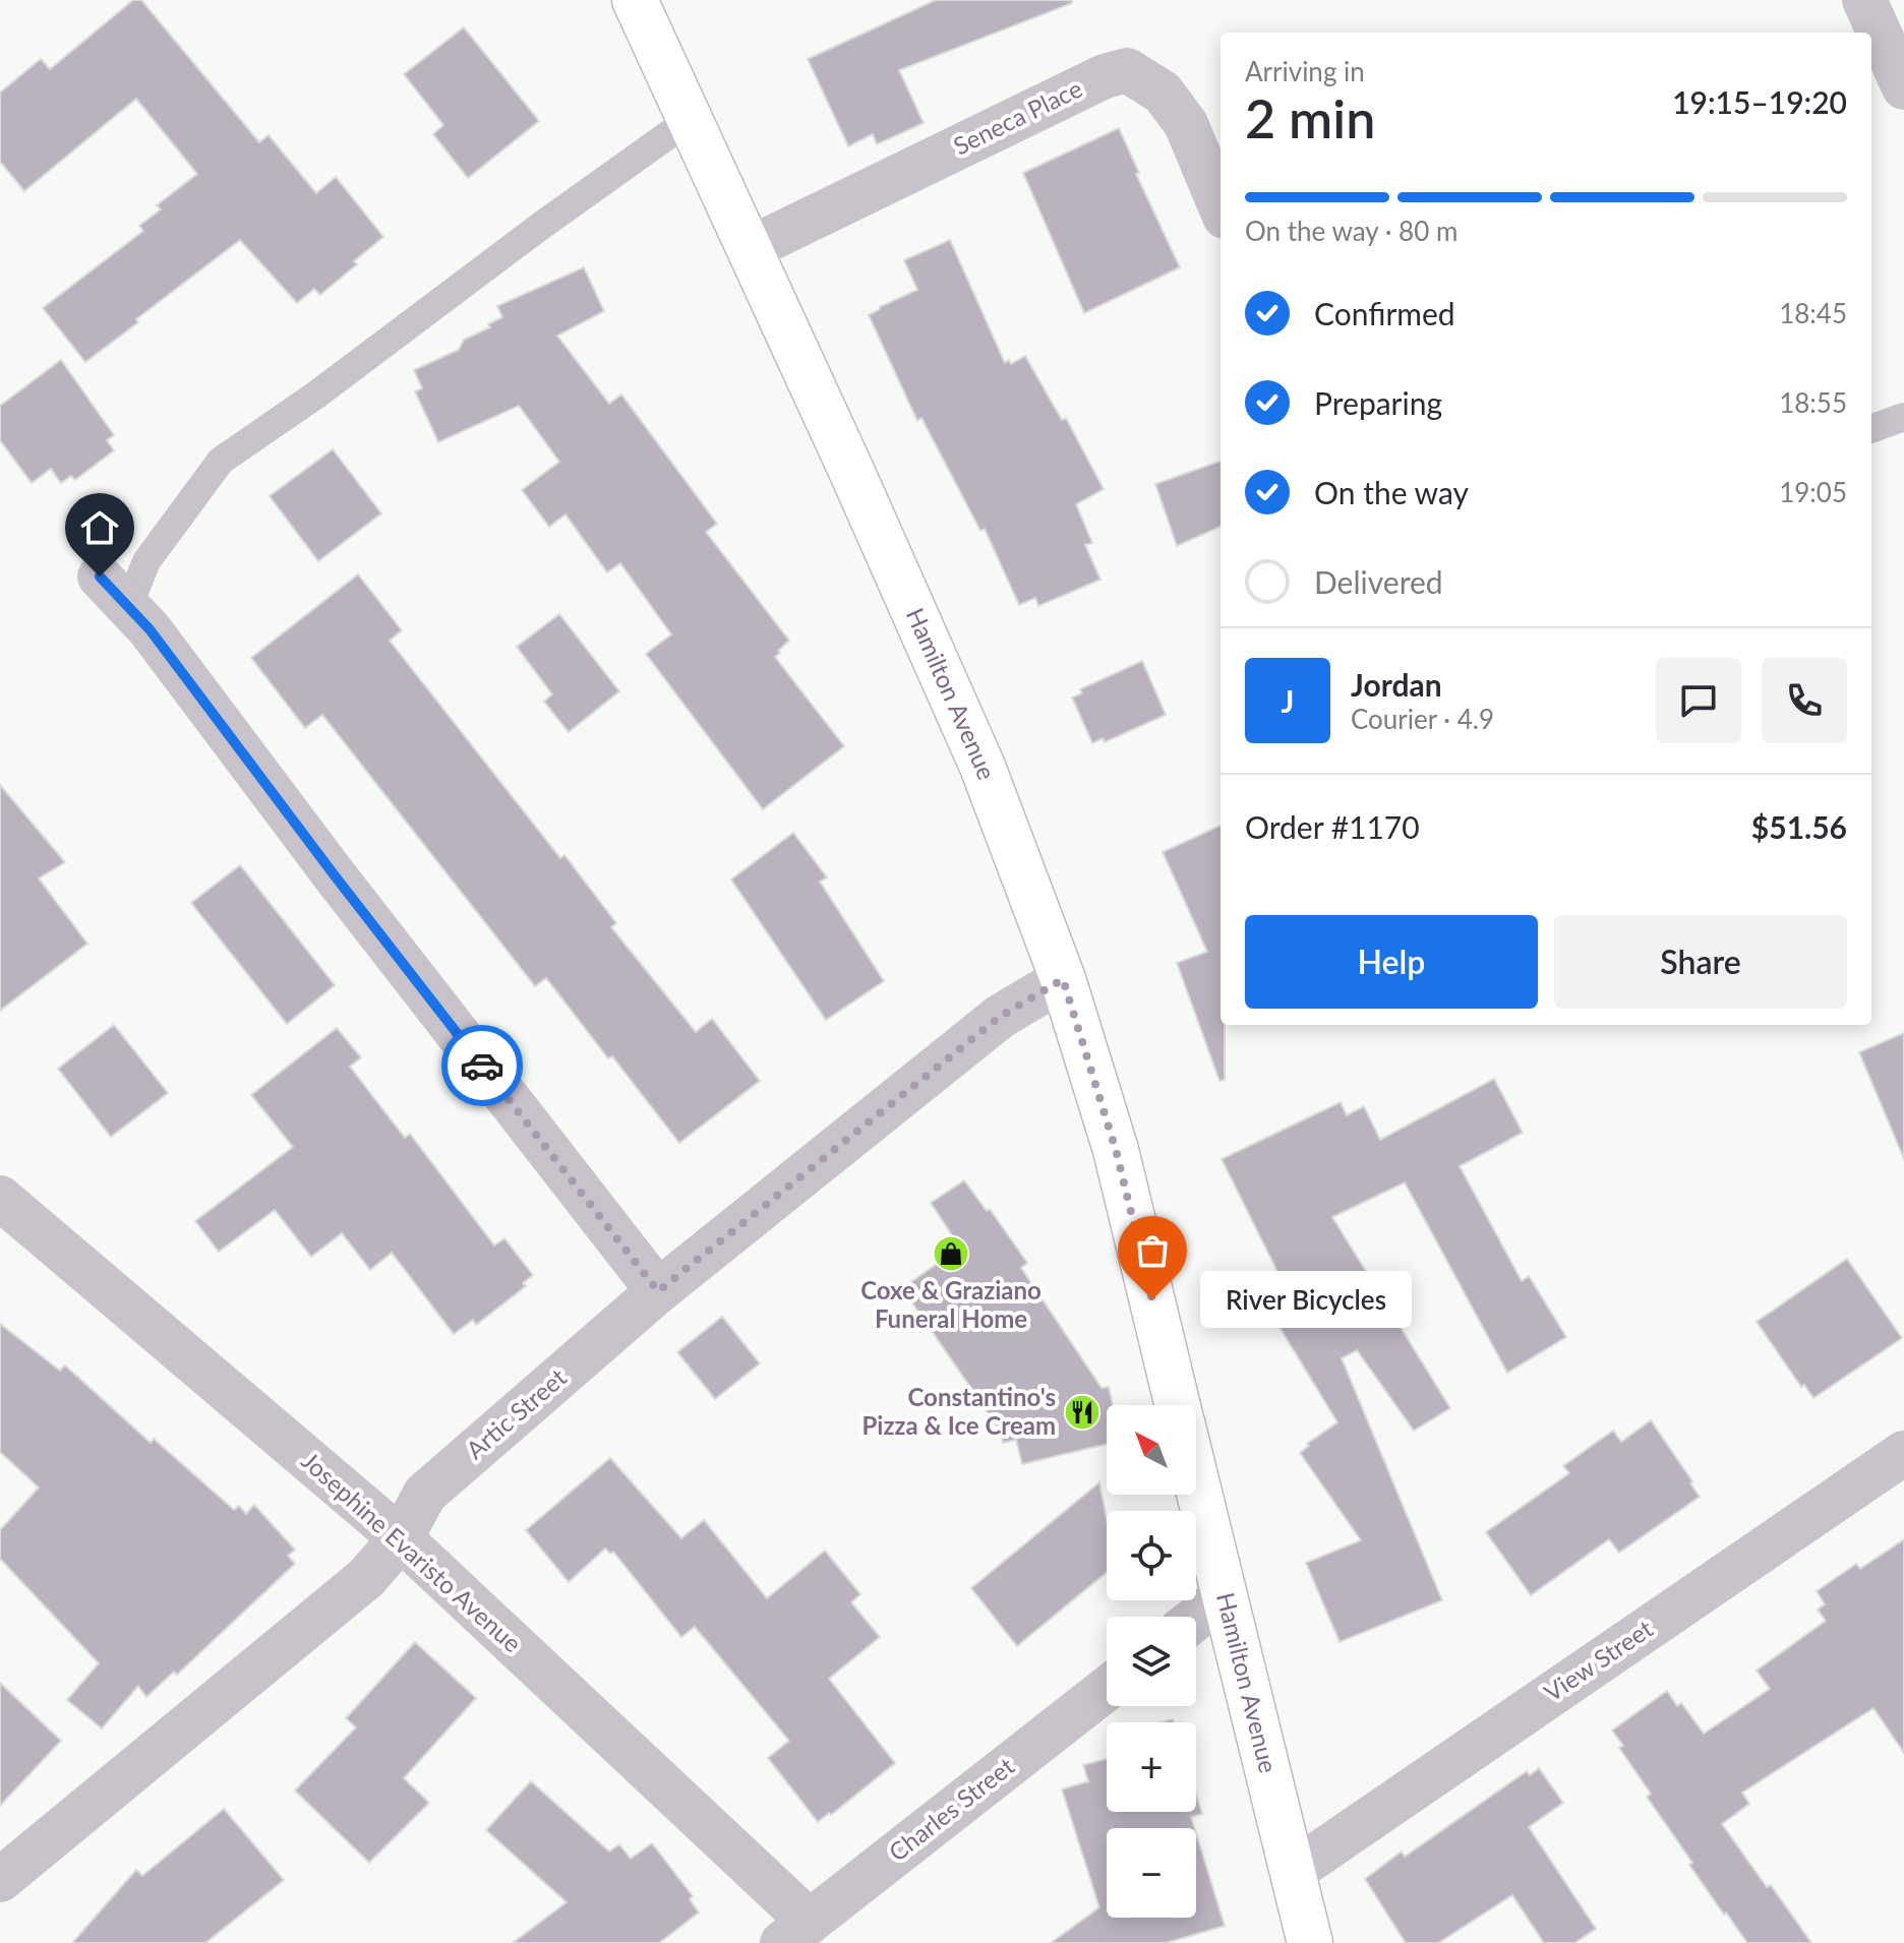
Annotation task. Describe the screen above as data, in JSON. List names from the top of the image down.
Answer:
{
  "streets": {
    "main road": ["Hamilton Avenue"],
    "street": [
      "Seneca Place",
      "Artic Street",
      "Josephine Evaristo Avenue",
      "View Street",
      "Charles Street"
    ]
  },
  "crossings": [
    ["Seneca Place", "Hamilton Avenue"],
    ["Hamilton Avenue", "Artic Street"],
    ["Hamilton Avenue", "View Street"],
    ["Artic Street", "Josephine Evaristo Avenue"],
    ["Josephine Evaristo Avenue", "Charles Street"]
  ],
  "places": {
    "shop": ["Coxe & Graziano Funeral Home"],
    "other": ["River Bicycles"],
    "restaurant": ["Constantino's Pizza & Ice Cream"]
  },
  "north": "top left",
  "page": {
    "heading": ["2 min", "Arriving in", "19:15–19:20"],
    "panel": [
      "Jordan",
      "Courier · 4.9",
      "Order #1170",
      "$51.56"
    ],
    "bar": "On the way · 80 m",
    "list": [
      ["Confirmed", "18:45"],
      ["Preparing", "18:55"],
      ["On the way", "19:05"],
      "Delivered"
    ],
    "round": "J",
    "buttons": ["Help", "Share"],
    "bubble": "River Bicycles",
    "map_buttons": ["+", "−"]
  }
}
